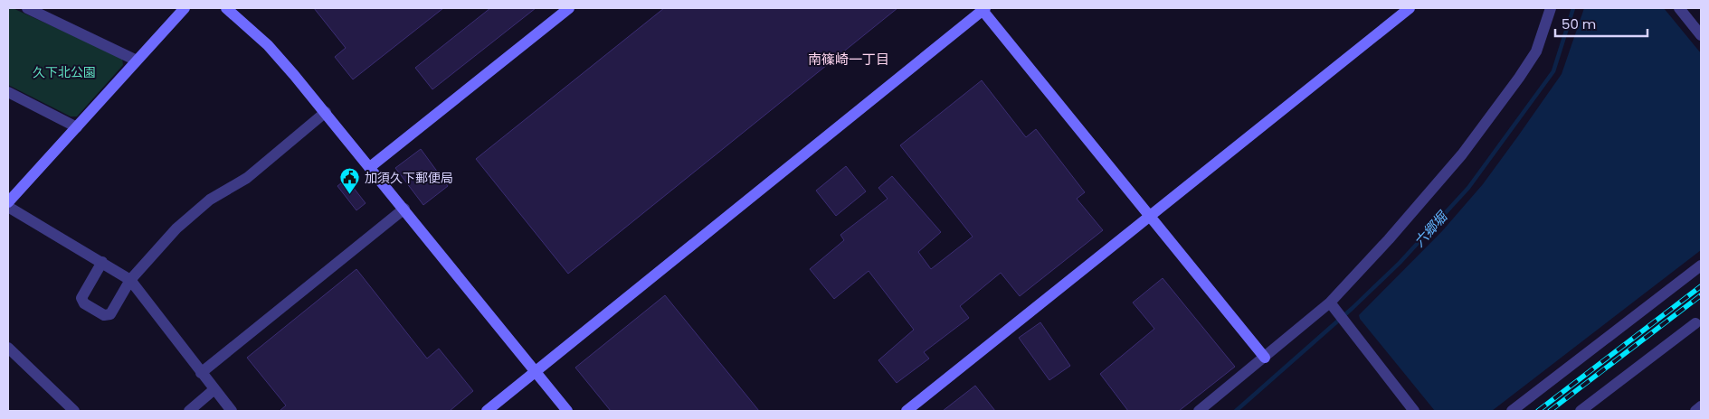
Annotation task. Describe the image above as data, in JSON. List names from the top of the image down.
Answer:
{
  "districts": ["南篠崎一丁目"],
  "water": ["六郷堀"],
  "parks": ["久下北公園"],
  "places": {
    "public building": ["加須久下郵便局"]
  },
  "scale_bar": "50 m"
}
